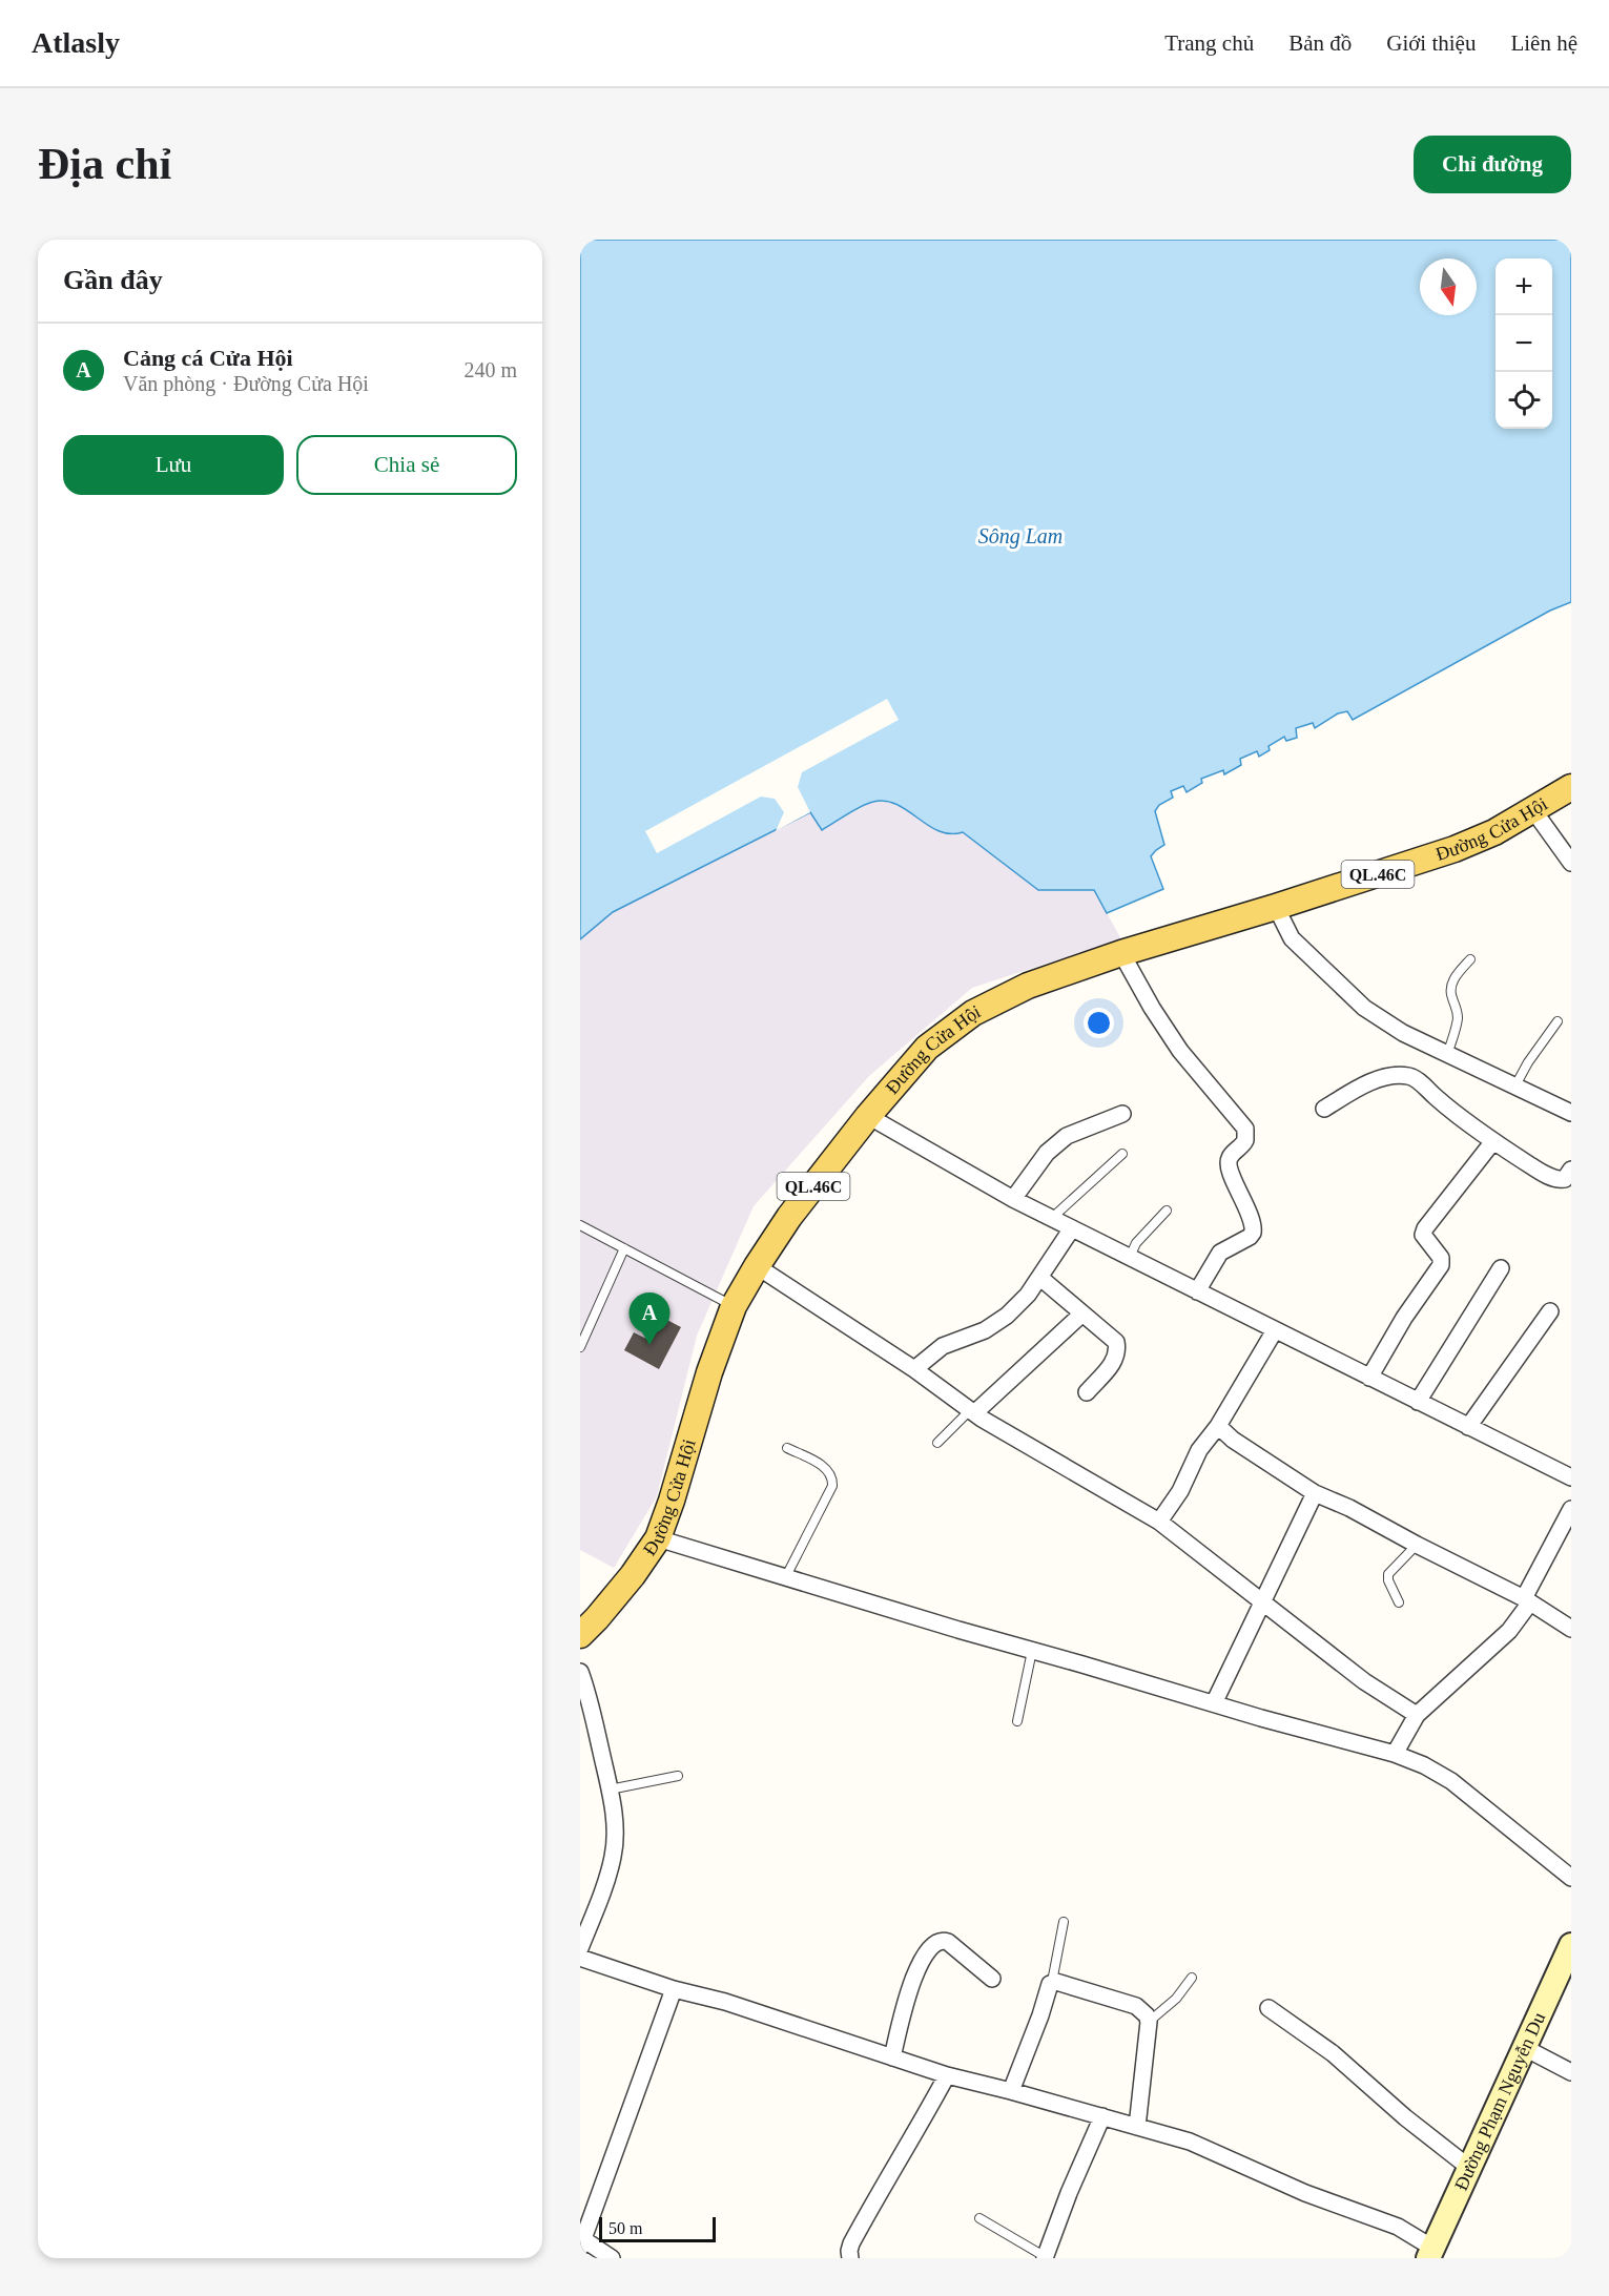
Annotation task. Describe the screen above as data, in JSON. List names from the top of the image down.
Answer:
{
  "streets": {
    "main road": ["Đường Cửa Hội", "QL.46C", "Đường Phạm Nguyễn Du"]
  },
  "water": ["Sông Lam"],
  "scale_bar": "50 m",
  "north": "bottom",
  "page": {
    "header": "Atlasly",
    "nav": [
      "Trang chủ",
      "Bản đồ",
      "Giới thiệu",
      "Liên hệ"
    ],
    "buttons": [
      "Chỉ đường",
      ["Lưu", "Chia sẻ"]
    ],
    "title": "Địa chỉ",
    "heading": "Gần đây",
    "map_buttons": ["+", "−"],
    "list": [
      {
        "mark": "A",
        "name": "Cảng cá Cửa Hội",
        "note": "Văn phòng · Đường Cửa Hội",
        "value": "240 m"
      }
    ],
    "pins": "A",
    "scale": "50 m"
  }
}
